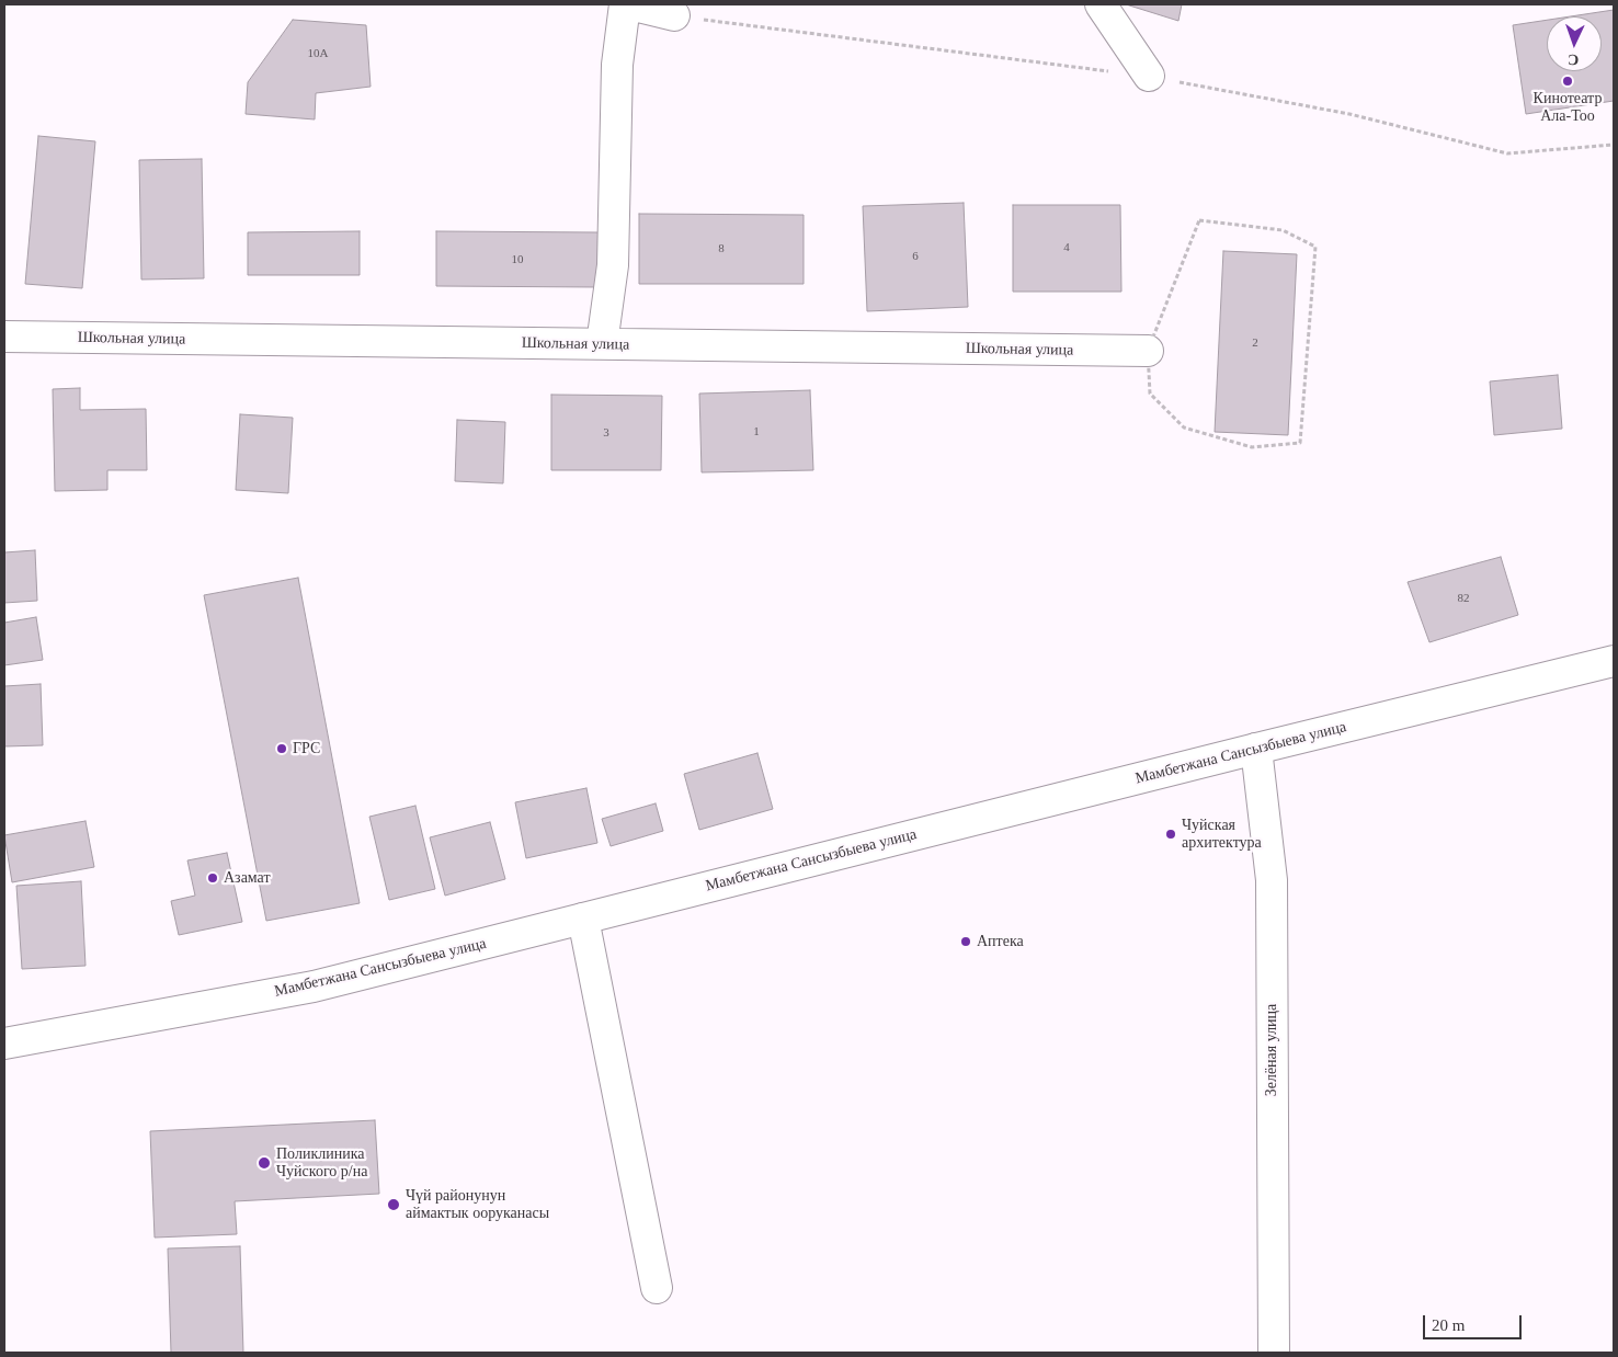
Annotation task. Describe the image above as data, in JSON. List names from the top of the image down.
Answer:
{
  "streets": {
    "street": ["Школьная улица", "Мамбетжана Сансызбыева улица", "Зелёная улица"]
  },
  "crossings": [
    ["Мамбетжана Сансызбыева улица", "Зелёная улица"]
  ],
  "places": [
    "Кинотеатр Ала-Тоо",
    "ГРС",
    "Чуйская архитектура",
    "Азамат",
    "Аптека",
    "Поликлиника Чуйского р/на",
    "Чүй районунун аймактык ооруканасы"
  ],
  "house_numbers": [
    "10А",
    "4",
    "8",
    "6",
    "10",
    "2",
    "1",
    "3",
    "82"
  ],
  "scale_bar": "20 m",
  "north": "bottom"
}
